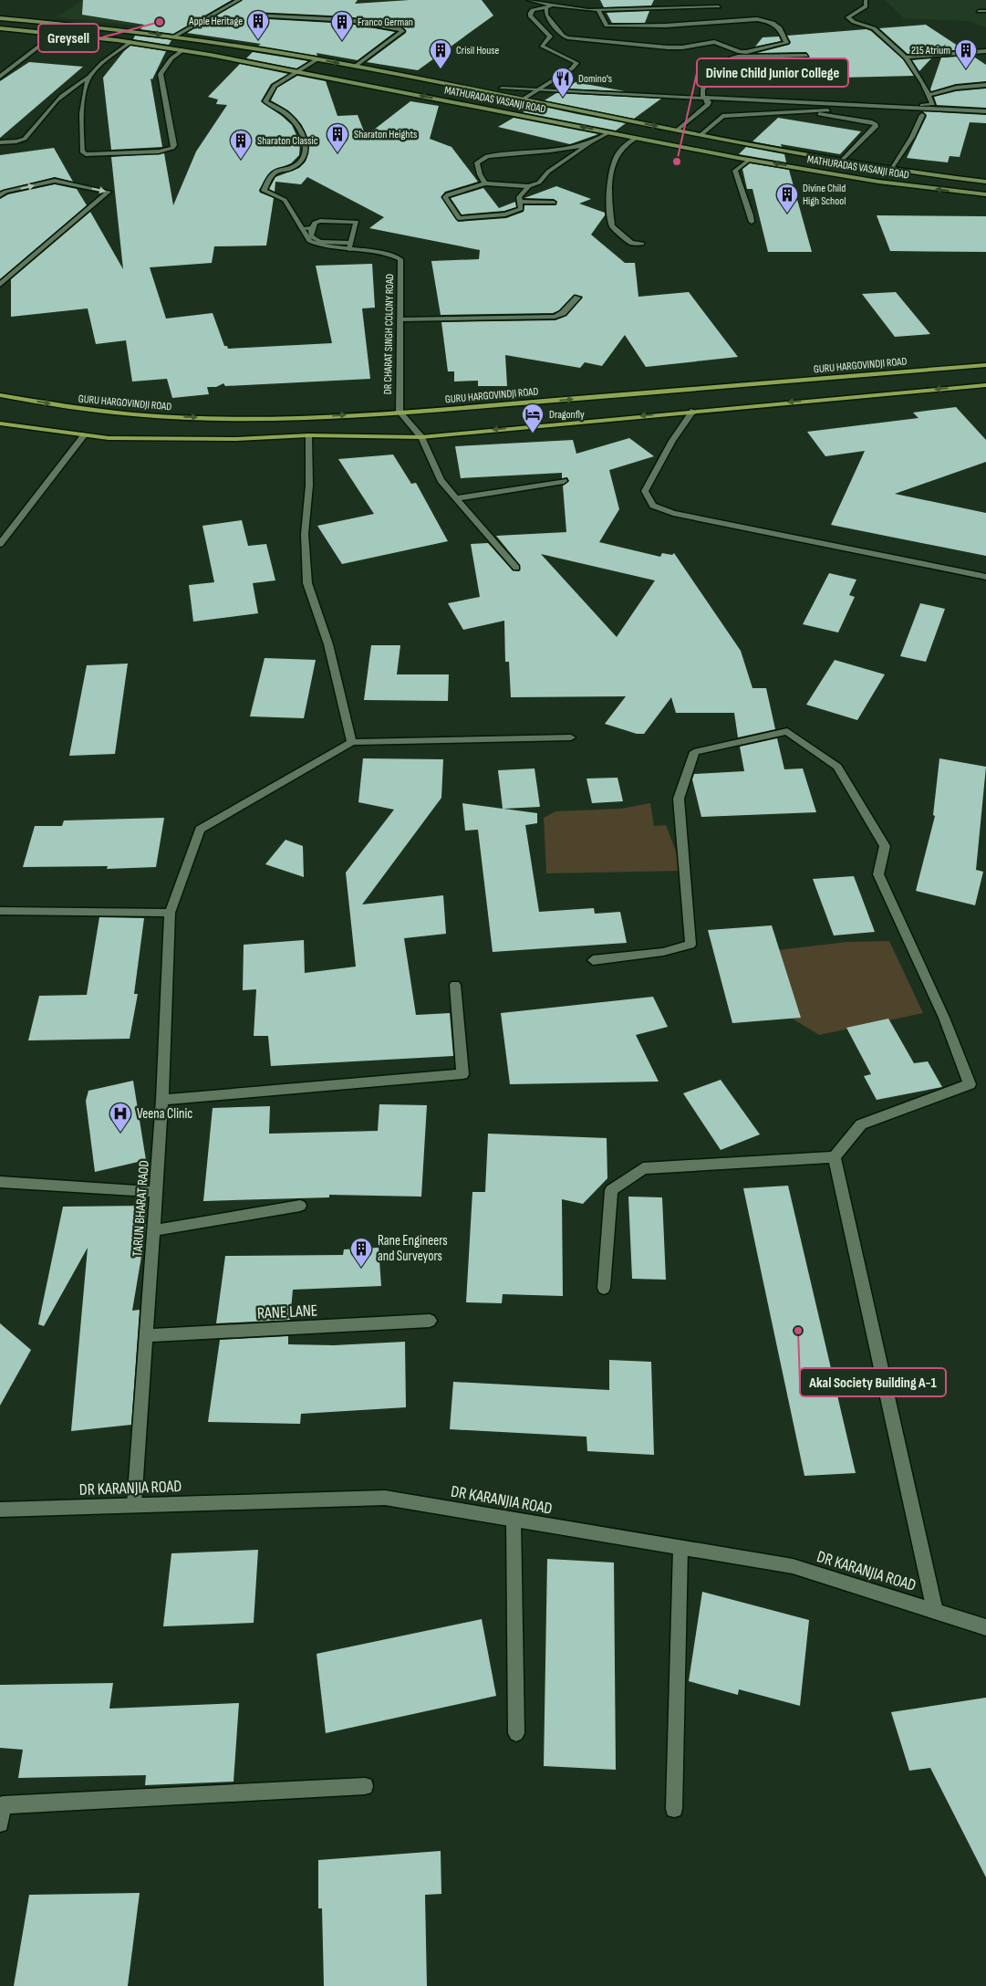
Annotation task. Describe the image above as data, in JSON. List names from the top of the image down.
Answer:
{
  "streets": {
    "main road": ["MATHURADAS VASANJI ROAD", "GURU HARGOVINDJI ROAD"],
    "street": [
      "DR CHARAT SINGH COLONY ROAD",
      "TARUN BHARAT RAOD",
      "RANE LANE",
      "DR KARANJIA ROAD"
    ]
  },
  "crossings": [
    ["MATHURADAS VASANJI ROAD", "DR CHARAT SINGH COLONY ROAD"],
    ["DR CHARAT SINGH COLONY ROAD", "GURU HARGOVINDJI ROAD"],
    ["TARUN BHARAT RAOD", "RANE LANE"],
    ["TARUN BHARAT RAOD", "DR KARANJIA ROAD"]
  ],
  "places": {
    "other": ["Greysell", "Divine Child Junior College", "Akal Society Building A-1"],
    "building": [
      "Apple Heritage",
      "Franco German",
      "Crisil House",
      "215 Atrium",
      "Sharaton Heights",
      "Sharaton Classic",
      "Divine Child High School",
      "Rane Engineers and Surveyors"
    ],
    "restaurant": ["Domino's"],
    "hotel": ["Dragonfly"],
    "hospital": ["Veena Clinic"]
  }
}
